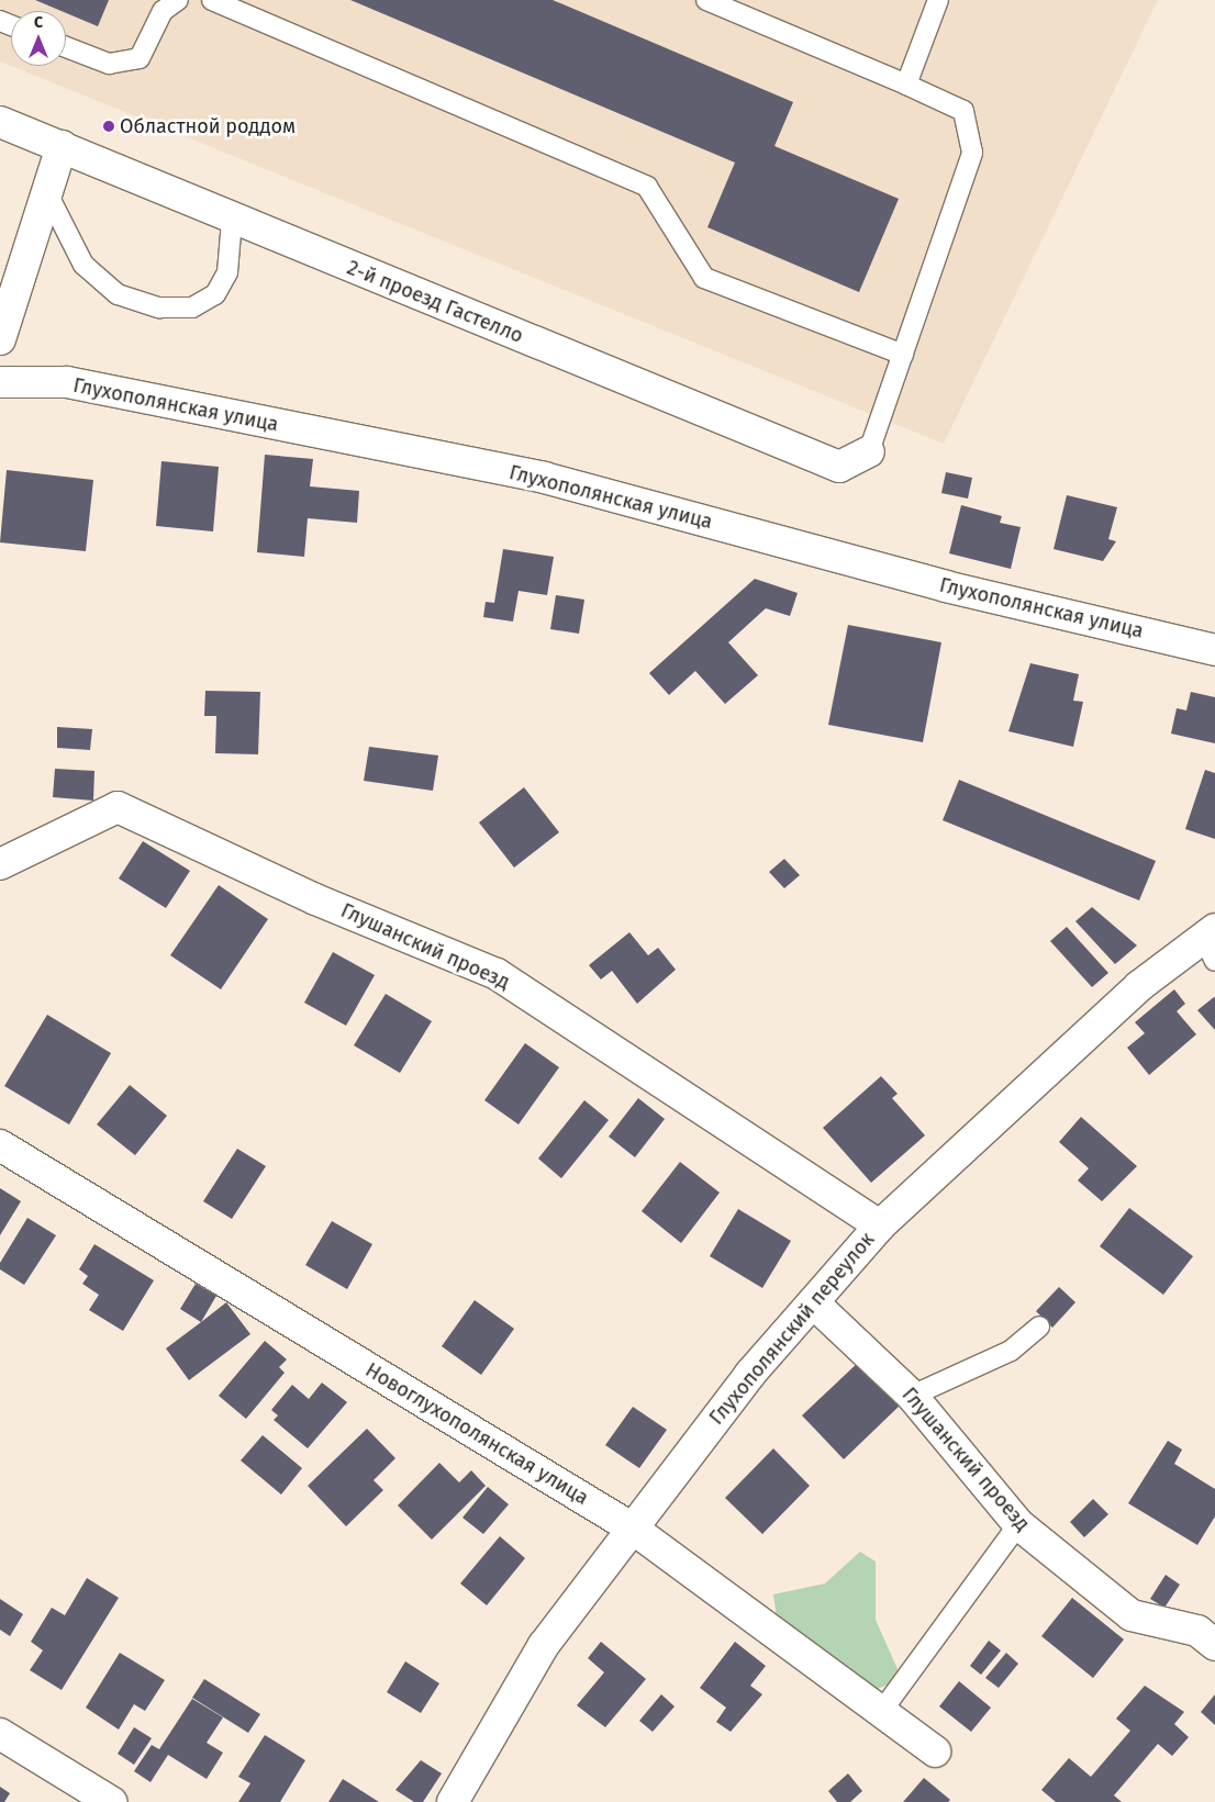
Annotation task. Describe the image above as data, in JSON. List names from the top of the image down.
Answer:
{
  "streets": {
    "street": [
      "2-й проезд Гастелло",
      "Глухополянская улица",
      "Глушанский проезд",
      "Глухополянский переулок",
      "Новоглухополянская улица"
    ]
  },
  "crossings": [
    ["Глушанский проезд", "Глухополянский переулок"],
    ["Глухополянский переулок", "Новоглухополянская улица"]
  ],
  "places": ["Областной роддом"],
  "north": "top"
}
